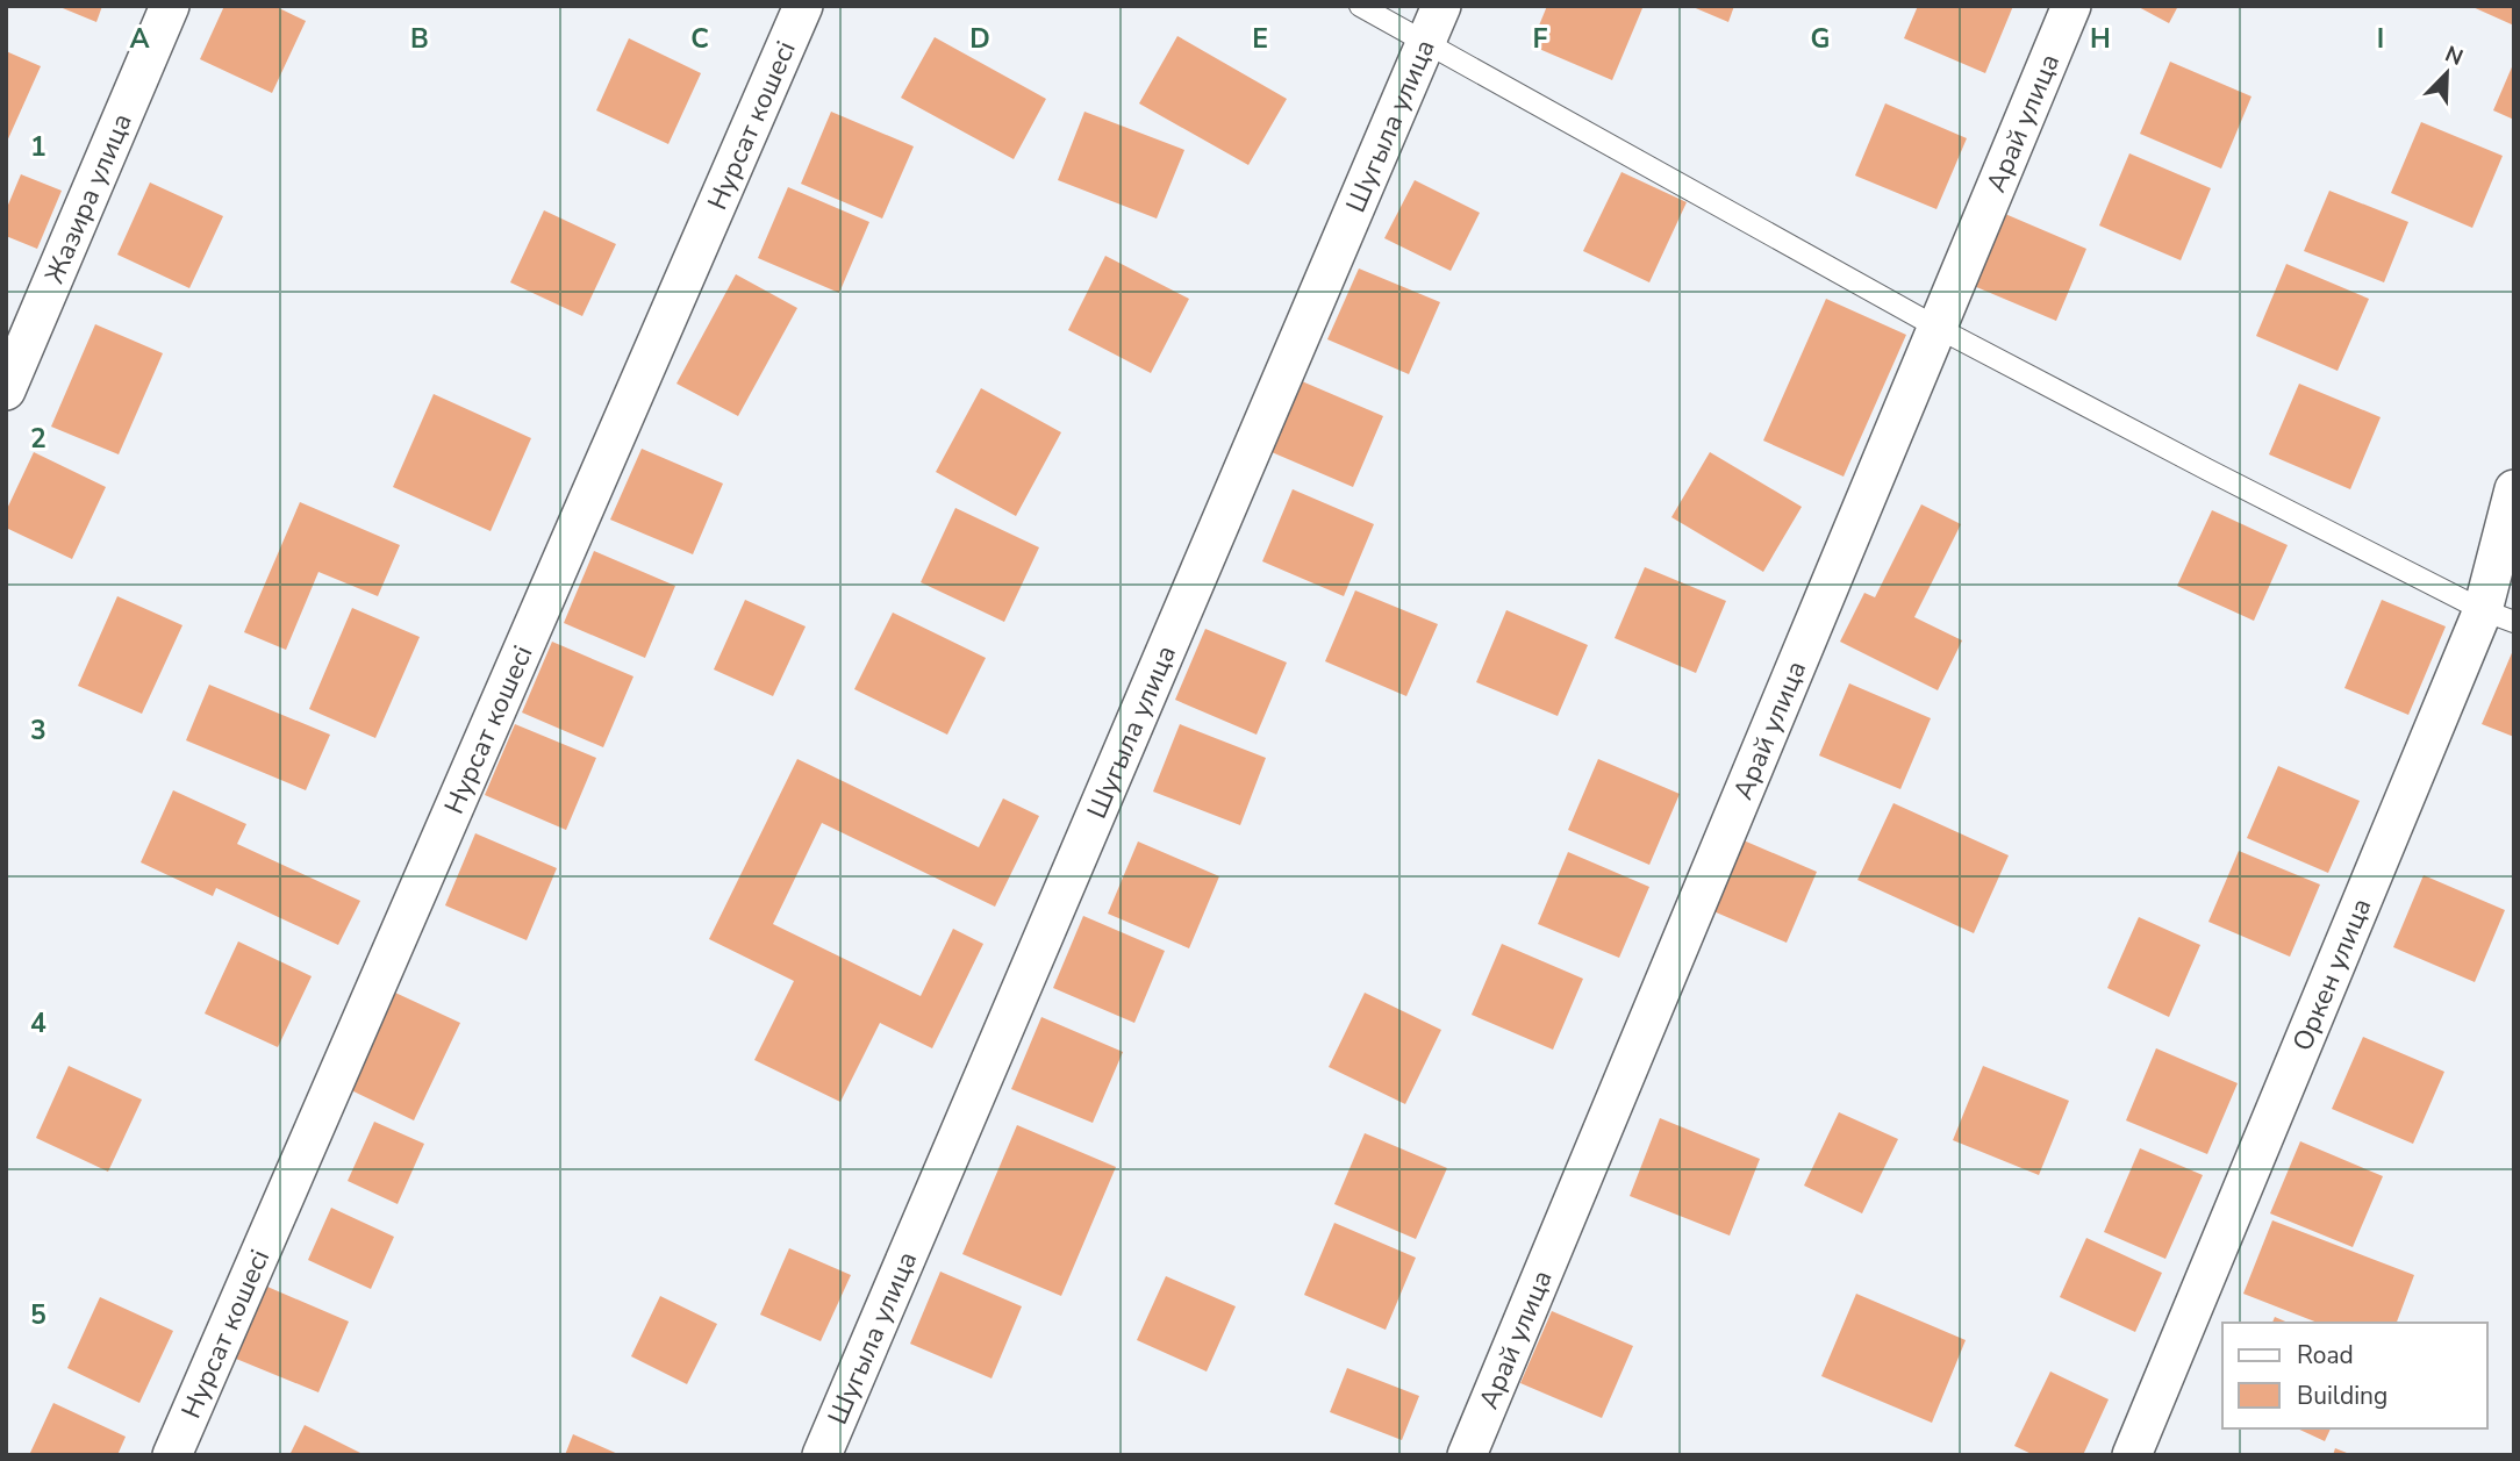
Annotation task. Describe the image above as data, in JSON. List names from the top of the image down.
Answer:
{
  "streets": {
    "street": [
      "Арай улица",
      "Шугыла улица",
      "Нурсат кошесi",
      "Жазира улица",
      "Оркен улица"
    ]
  },
  "legend": ["Road", "Building"],
  "north": "top right",
  "grid": {
    "columns": [
      "A",
      "B",
      "C",
      "D",
      "E",
      "F",
      "G",
      "H",
      "I"
    ],
    "rows": [
      "1",
      "2",
      "3",
      "4",
      "5"
    ]
  }
}
